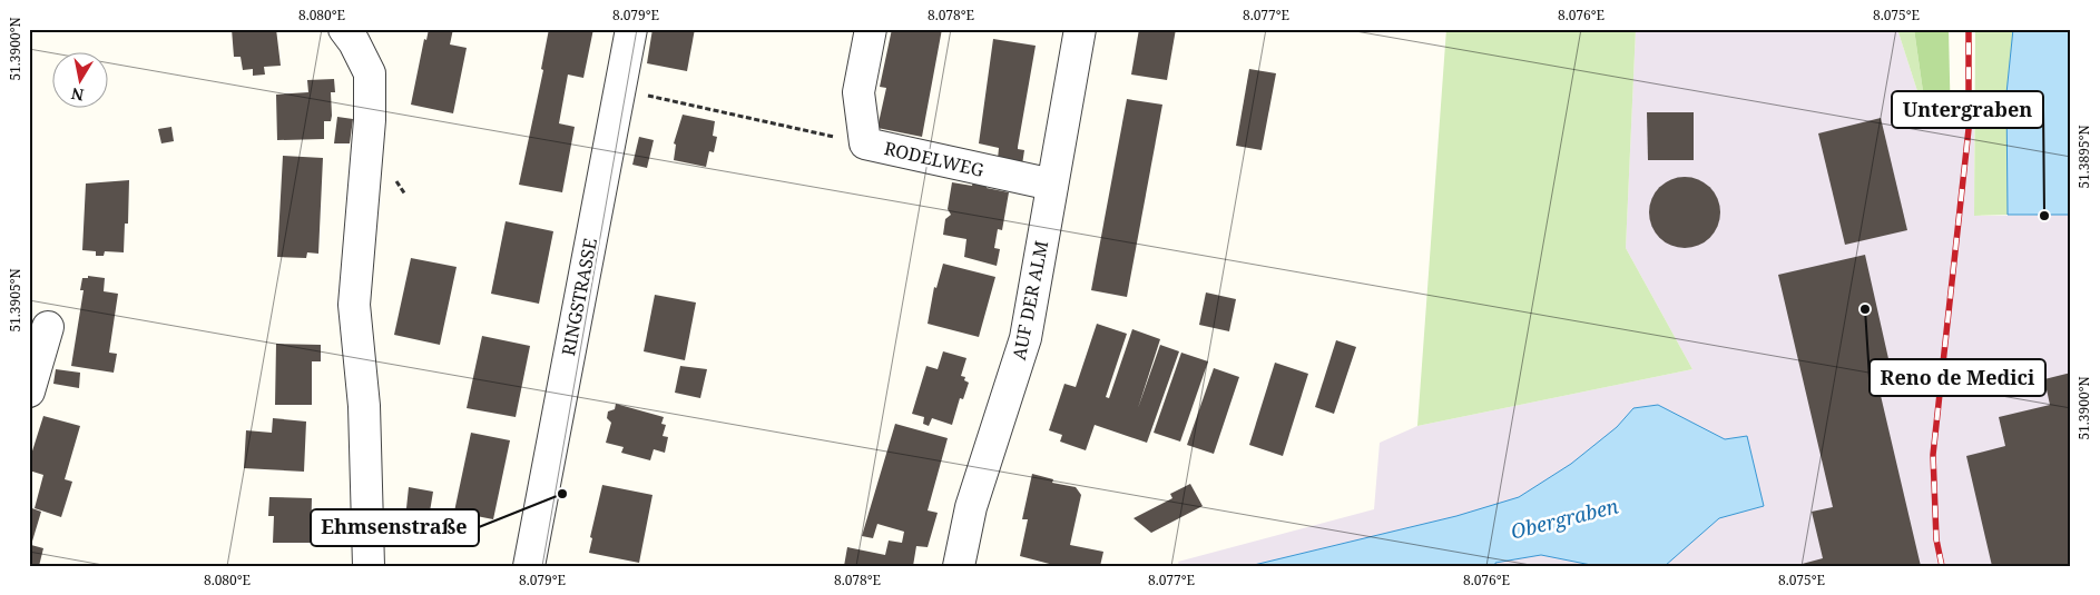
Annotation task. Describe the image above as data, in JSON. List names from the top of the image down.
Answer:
{
  "streets": {
    "street": ["RODELWEG", "RINGSTRASSE", "AUF DER ALM"]
  },
  "crossings": [
    ["RODELWEG", "AUF DER ALM"]
  ],
  "water": ["Obergraben"],
  "places": ["Untergraben", "Reno de Medici", "Ehmsenstraße"],
  "north": "bottom",
  "coordinates": [
    "8.080°E",
    "8.079°E",
    "8.078°E",
    "8.077°E",
    "8.076°E",
    "8.075°E",
    "51.3900°N",
    "51.3895°N",
    "51.3905°N"
  ]
}
